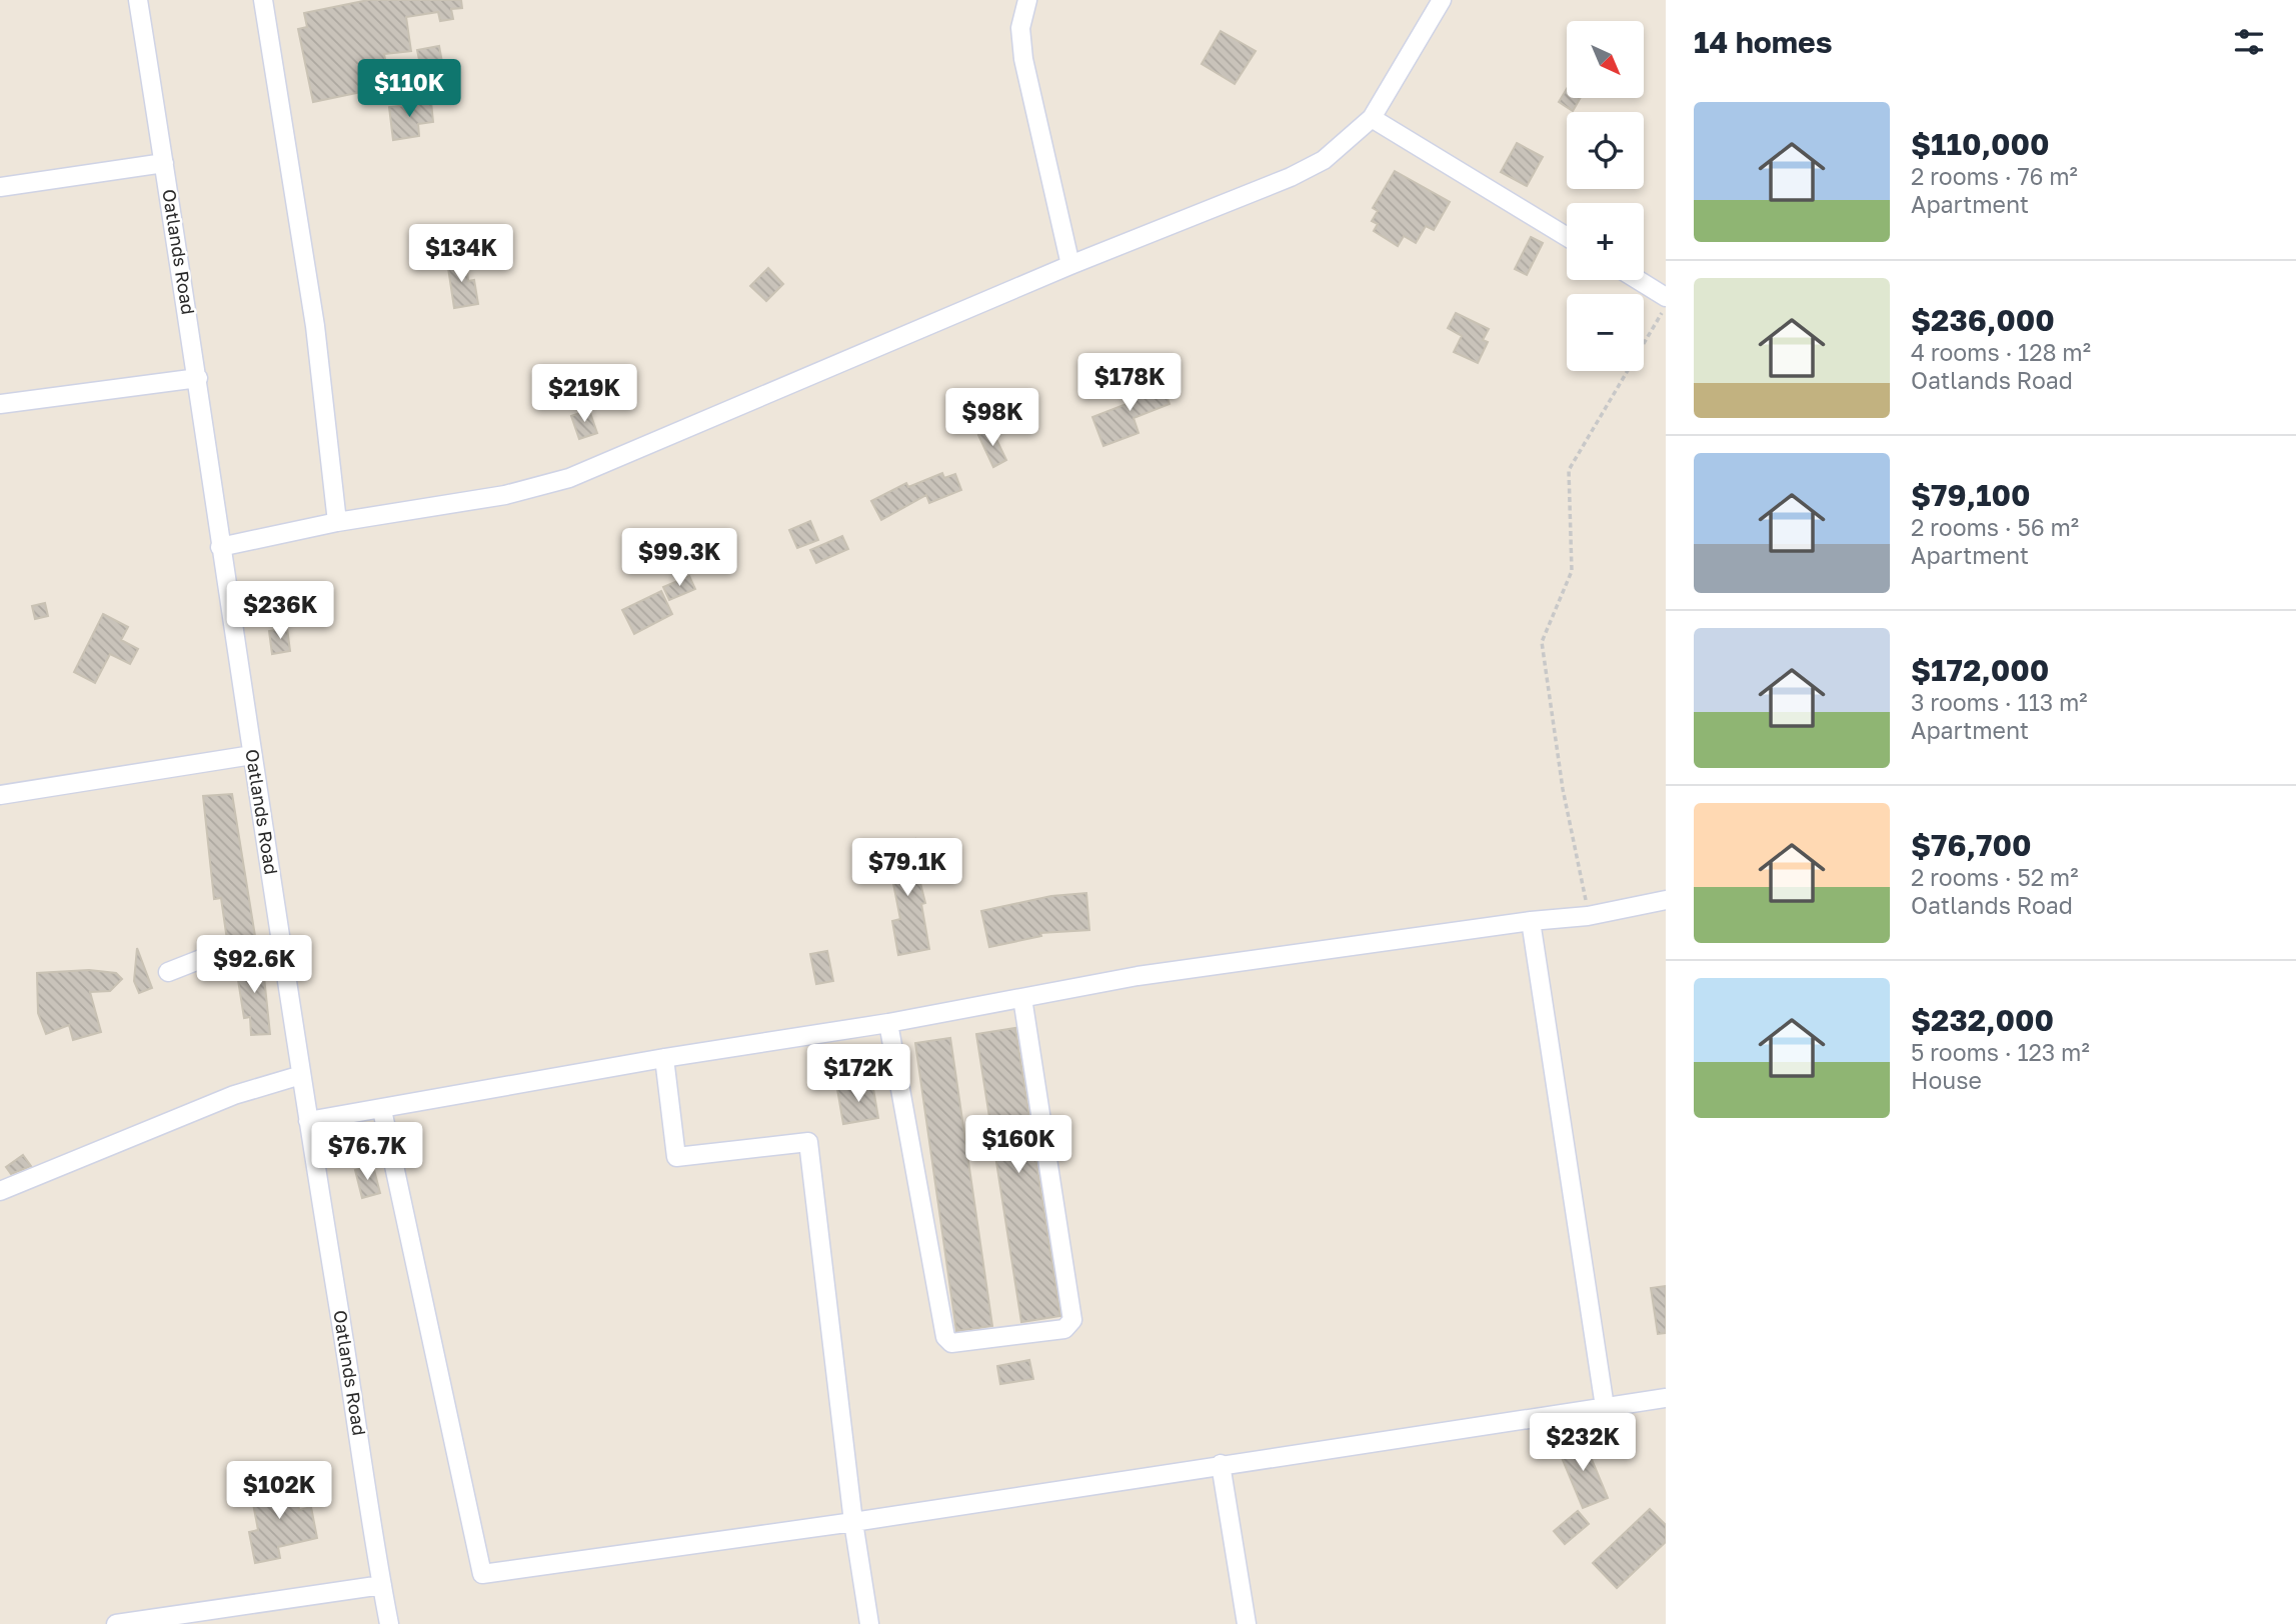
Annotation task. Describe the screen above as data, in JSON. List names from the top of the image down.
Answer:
{
  "streets": {
    "street": ["Oatlands Road"]
  },
  "north": "bottom right",
  "page": {
    "heading": "14 homes",
    "map_buttons": ["+", "−"],
    "price": [
      "$110K",
      "$134K",
      "$178K",
      "$219K",
      "$98K",
      "$99.3K",
      "$236K",
      "$79.1K",
      "$92.6K",
      "$172K",
      "$160K",
      "$76.7K",
      "$232K",
      "$102K"
    ],
    "list": [
      {
        "name": "$110,000",
        "note": "2 rooms · 76 m² · Apartment"
      },
      {
        "name": "$236,000",
        "note": "4 rooms · 128 m² · Oatlands Road"
      },
      {
        "name": "$79,100",
        "note": "2 rooms · 56 m² · Apartment"
      },
      {
        "name": "$172,000",
        "note": "3 rooms · 113 m² · Apartment"
      },
      {
        "name": "$76,700",
        "note": "2 rooms · 52 m² · Oatlands Road"
      },
      {
        "name": "$232,000",
        "note": "5 rooms · 123 m² · House"
      }
    ]
  }
}
